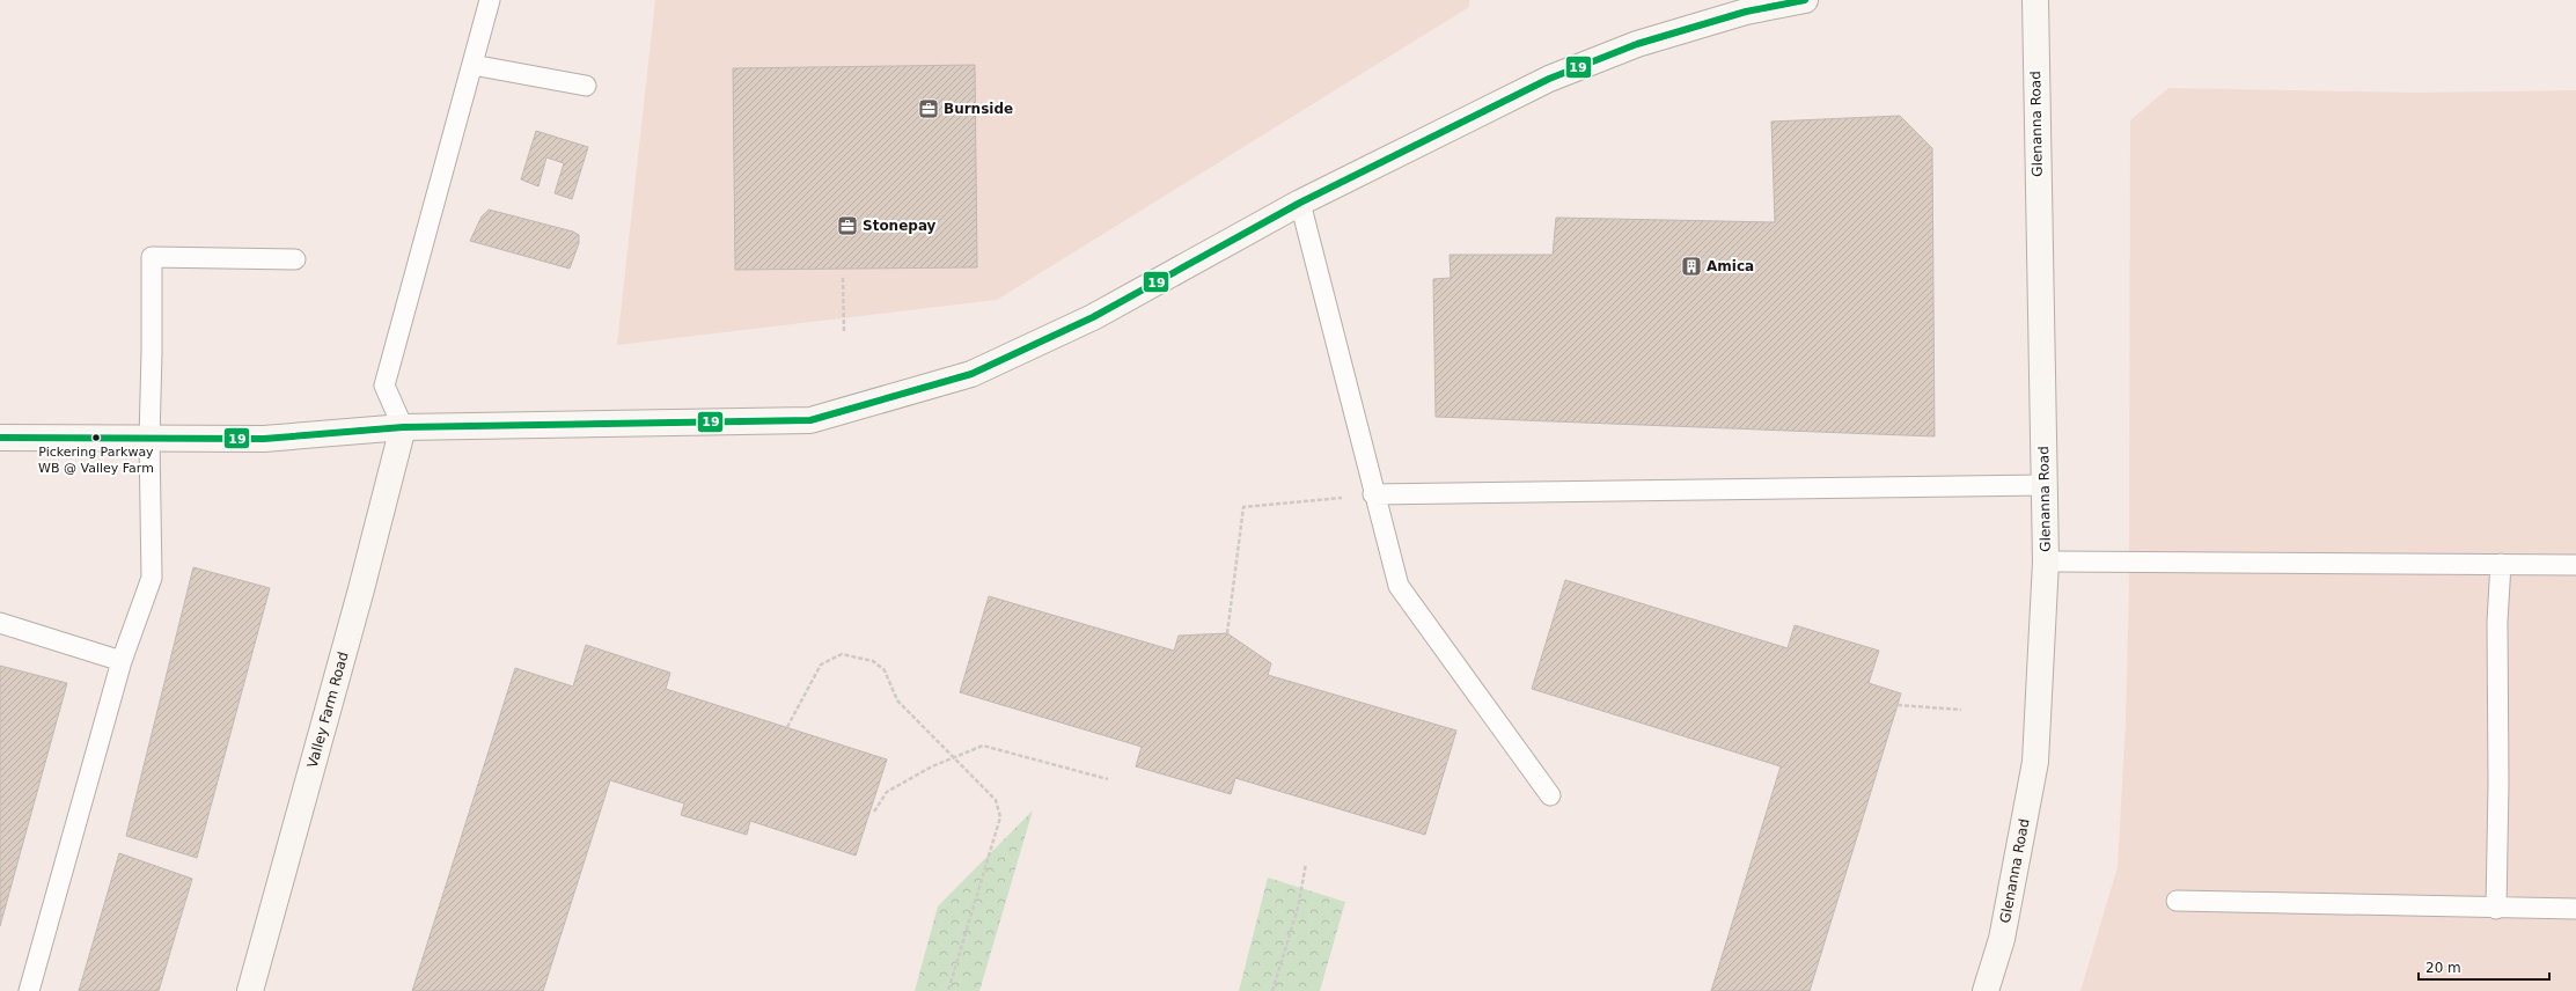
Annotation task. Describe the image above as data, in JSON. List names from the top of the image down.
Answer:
{
  "streets": {
    "street": ["Glenanna Road", "Valley Farm Road"]
  },
  "places": {
    "office": ["Burnside", "Stonepay"],
    "building": ["Amica"],
    "other": ["Pickering Parkway WB @ Valley Farm"]
  },
  "lines": ["transit line 19"],
  "scale_bar": "20 m"
}
